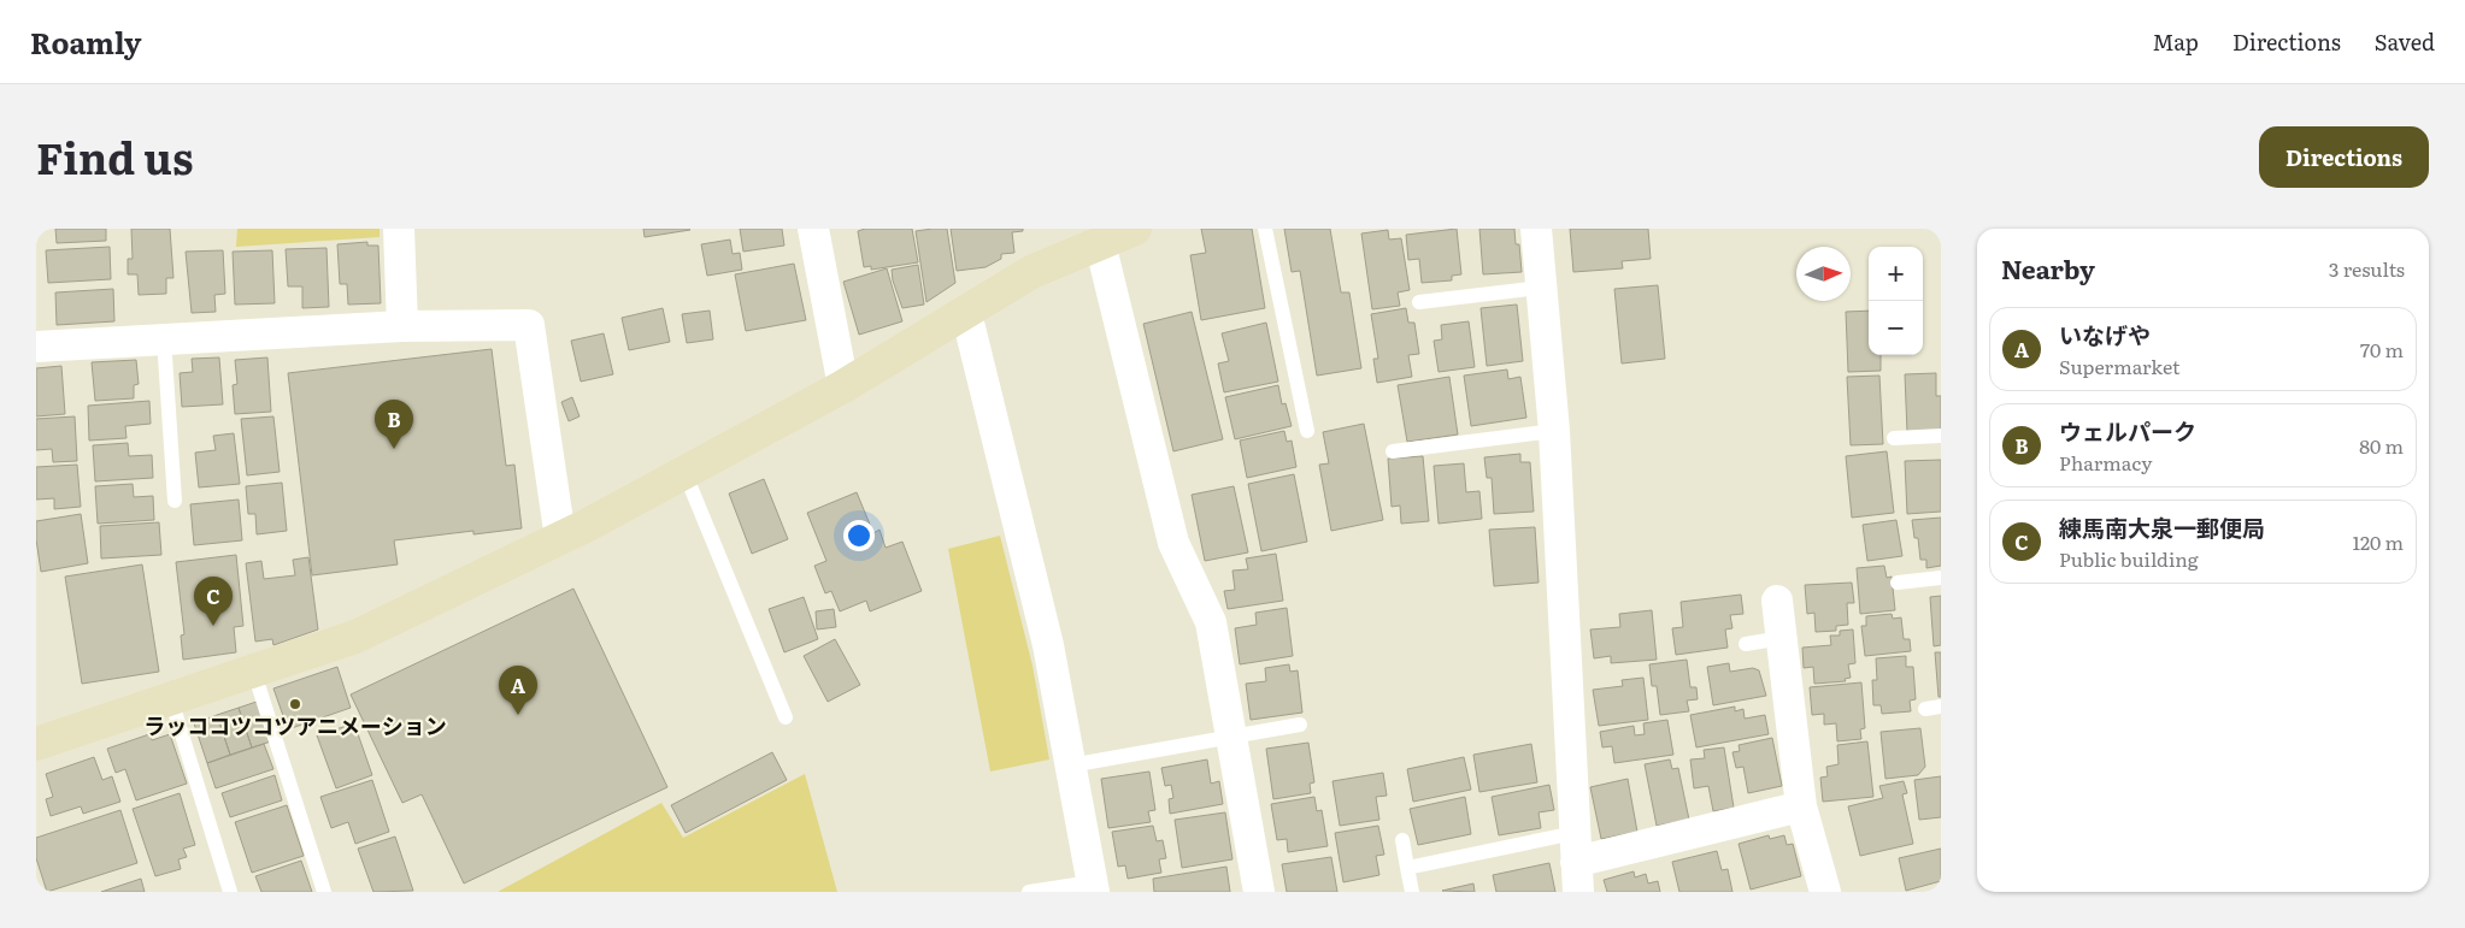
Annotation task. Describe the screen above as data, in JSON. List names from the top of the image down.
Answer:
{
  "places": ["ラッココツコツアニメーション"],
  "north": "right",
  "page": {
    "header": "Roamly",
    "nav": ["Map", "Directions", "Saved"],
    "title": "Find us",
    "buttons": "Directions",
    "heading": ["Nearby", "3 results"],
    "map_buttons": ["+", "−"],
    "list": [
      {
        "mark": "A",
        "name": "いなげや",
        "note": "Supermarket",
        "value": "70 m"
      },
      {
        "mark": "B",
        "name": "ウェルパーク",
        "note": "Pharmacy",
        "value": "80 m"
      },
      {
        "mark": "C",
        "name": "練馬南大泉一郵便局",
        "note": "Public building",
        "value": "120 m"
      }
    ],
    "pins": ["B", "C", "A"]
  }
}
